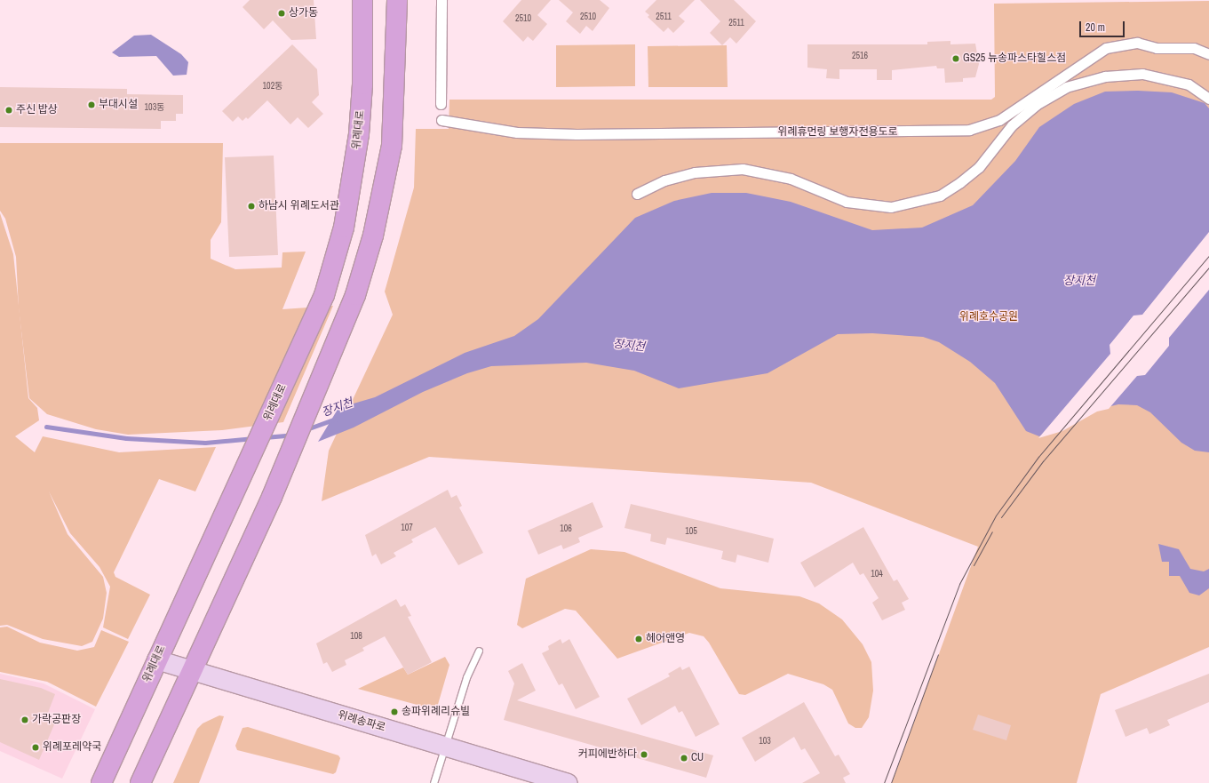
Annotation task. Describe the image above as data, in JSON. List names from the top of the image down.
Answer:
{
  "streets": {
    "main road": ["위례대로", "위례송파로"],
    "street": ["위례휴먼링 보행자전용도로"]
  },
  "crossings": [
    ["위례대로", "위례송파로"]
  ],
  "water": ["장지천"],
  "parks": ["위례호수공원"],
  "places": [
    "상가동",
    "GS25 뉴송파스타힐스점",
    "부대시설",
    "주신 밥상",
    "하남시 위례도서관",
    "헤어앤영",
    "송파위례리슈빌",
    "가락공판장",
    "위례포레약국",
    "커피에반하다",
    "CU"
  ],
  "house_numbers": [
    "2510",
    "2511",
    "2510",
    "2511",
    "2516",
    "102동",
    "103동",
    "107",
    "106",
    "105",
    "104",
    "108",
    "103"
  ],
  "scale_bar": "20 m"
}
